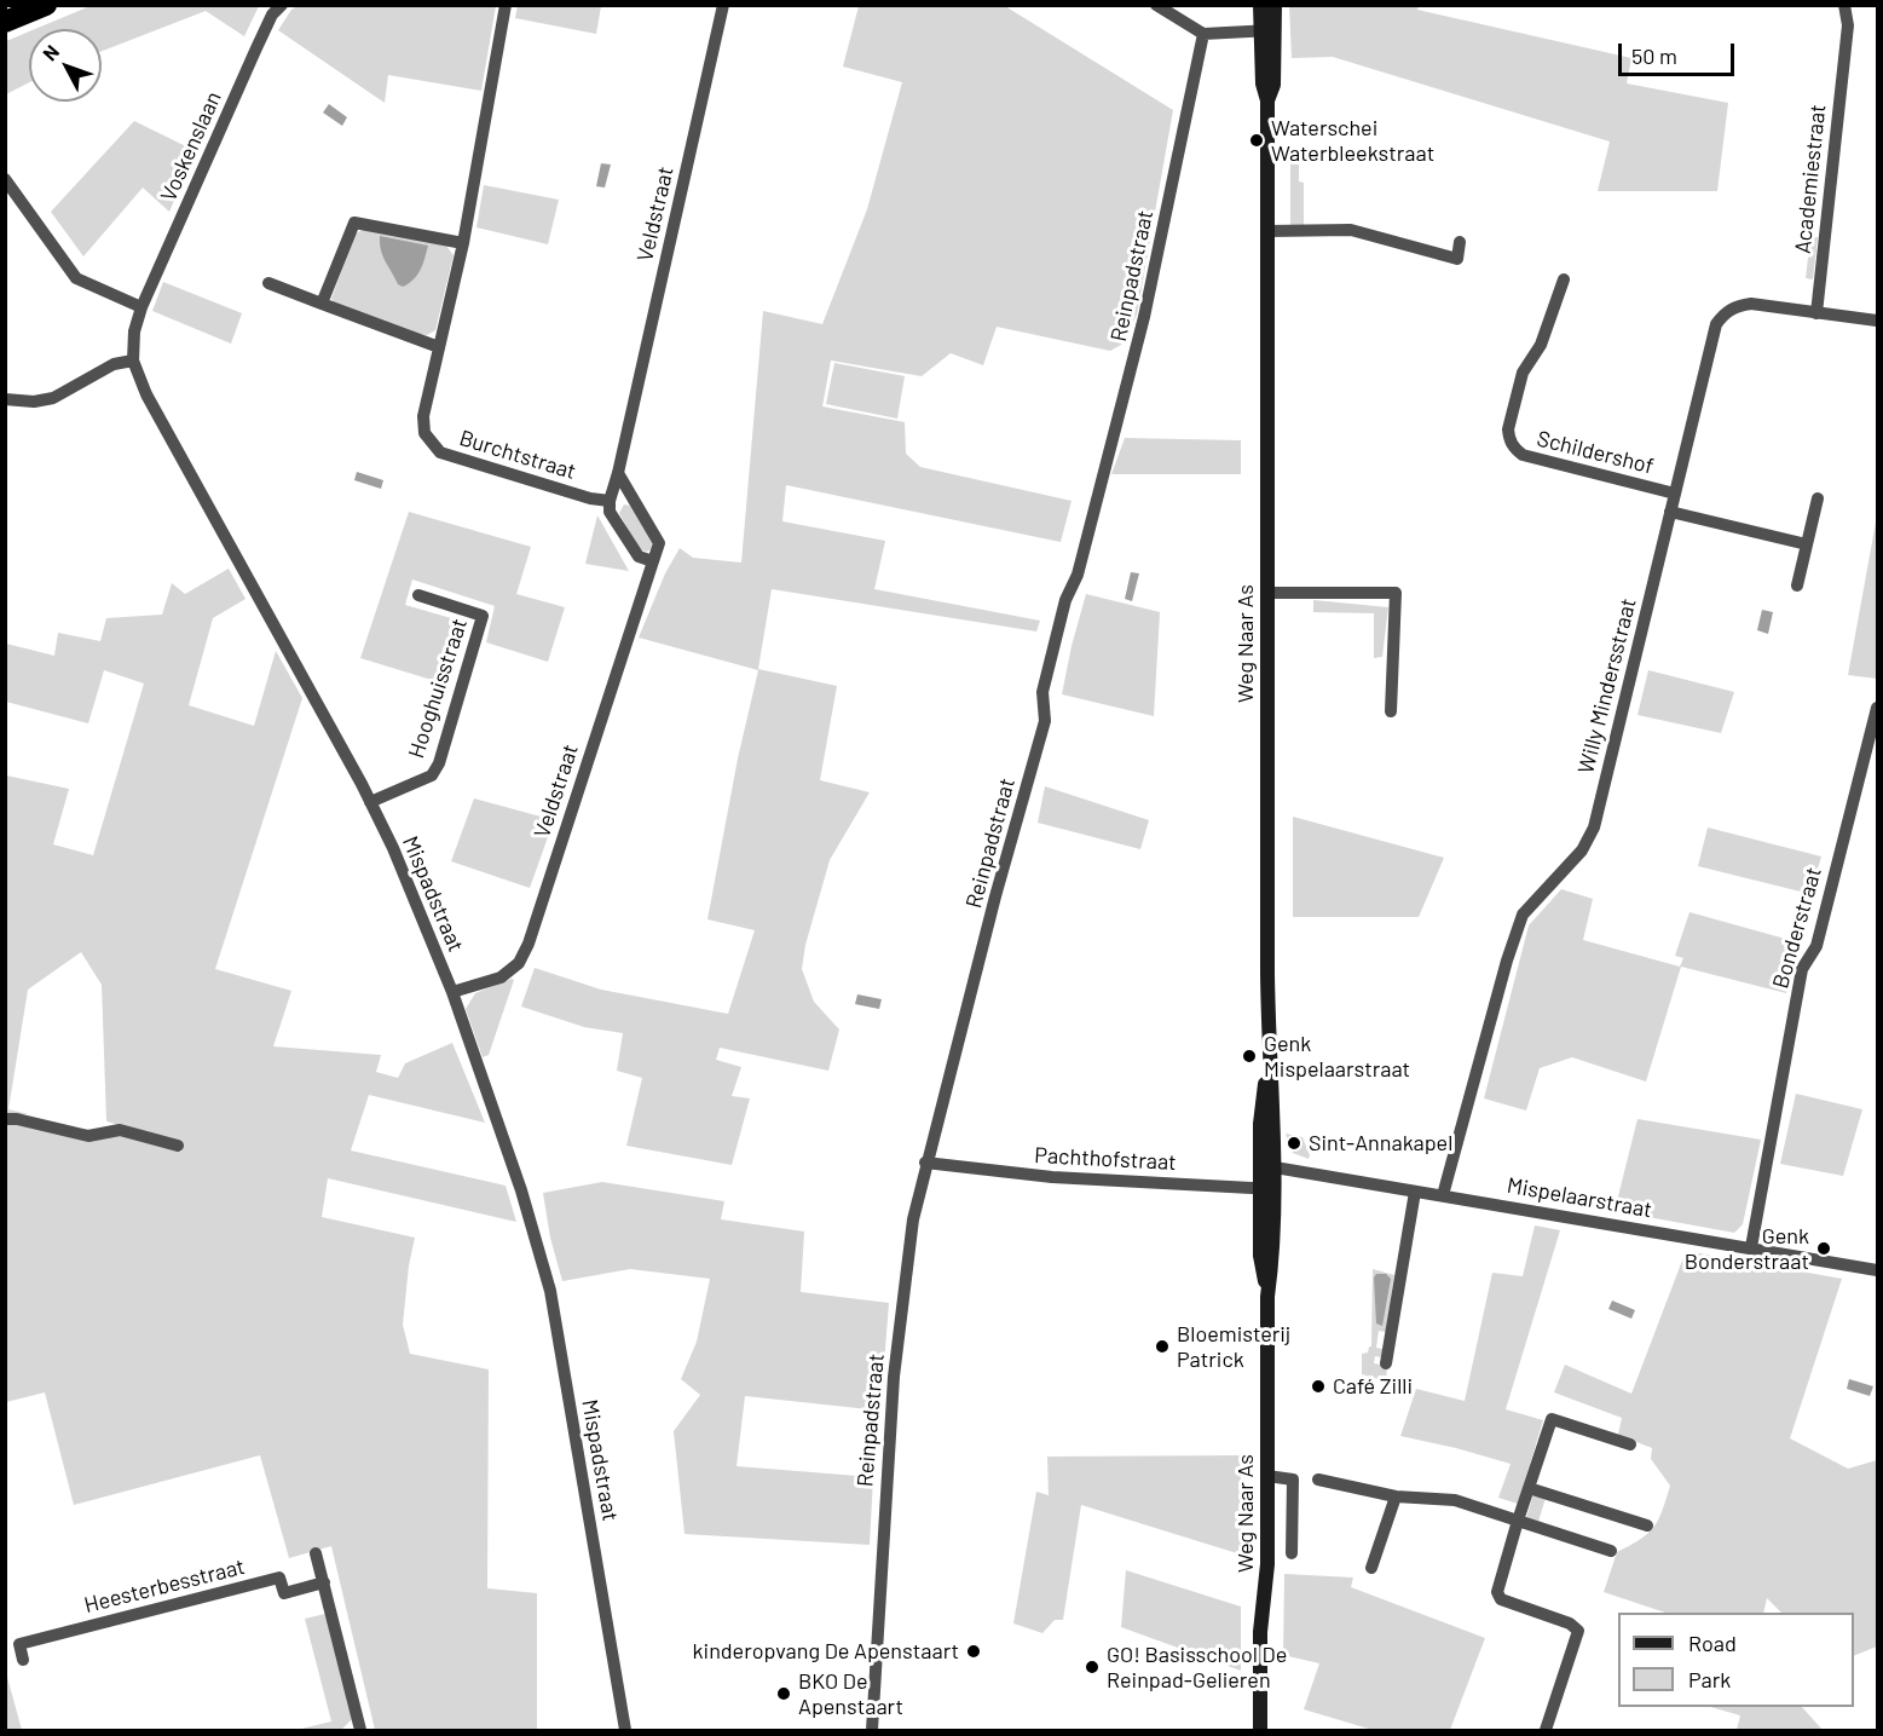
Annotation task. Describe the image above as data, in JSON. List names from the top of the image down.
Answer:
{
  "streets": {
    "main road": ["Weg Naar As"],
    "street": [
      "Voskenslaan",
      "Academiestraat",
      "Veldstraat",
      "Reinpadstraat",
      "Schildershof",
      "Burchtstraat",
      "Willy Mindersstraat",
      "Hooghuisstraat",
      "Mispadstraat",
      "Bonderstraat",
      "Pachthofstraat",
      "Mispelaarstraat",
      "Heesterbesstraat"
    ]
  },
  "crossings": [
    ["Voskenslaan", "Mispadstraat"],
    ["Academiestraat", "Willy Mindersstraat"],
    ["Veldstraat", "Burchtstraat"],
    ["Veldstraat", "Mispadstraat"],
    ["Reinpadstraat", "Pachthofstraat"],
    ["Schildershof", "Willy Mindersstraat"],
    ["Weg Naar As", "Pachthofstraat"],
    ["Weg Naar As", "Mispelaarstraat"],
    ["Willy Mindersstraat", "Mispelaarstraat"],
    ["Hooghuisstraat", "Mispadstraat"],
    ["Bonderstraat", "Mispelaarstraat"]
  ],
  "places": [
    "Waterschei Waterbleekstraat",
    "Genk Mispelaarstraat",
    "Sint-Annakapel",
    "Genk Bonderstraat",
    "Bloemisterij Patrick",
    "Café Zilli",
    "kinderopvang De Apenstaart",
    "GO! Basisschool De Reinpad-Gelieren",
    "BKO De Apenstaart"
  ],
  "legend": ["Road", "Park"],
  "scale_bar": "50 m",
  "north": "top left"
}
